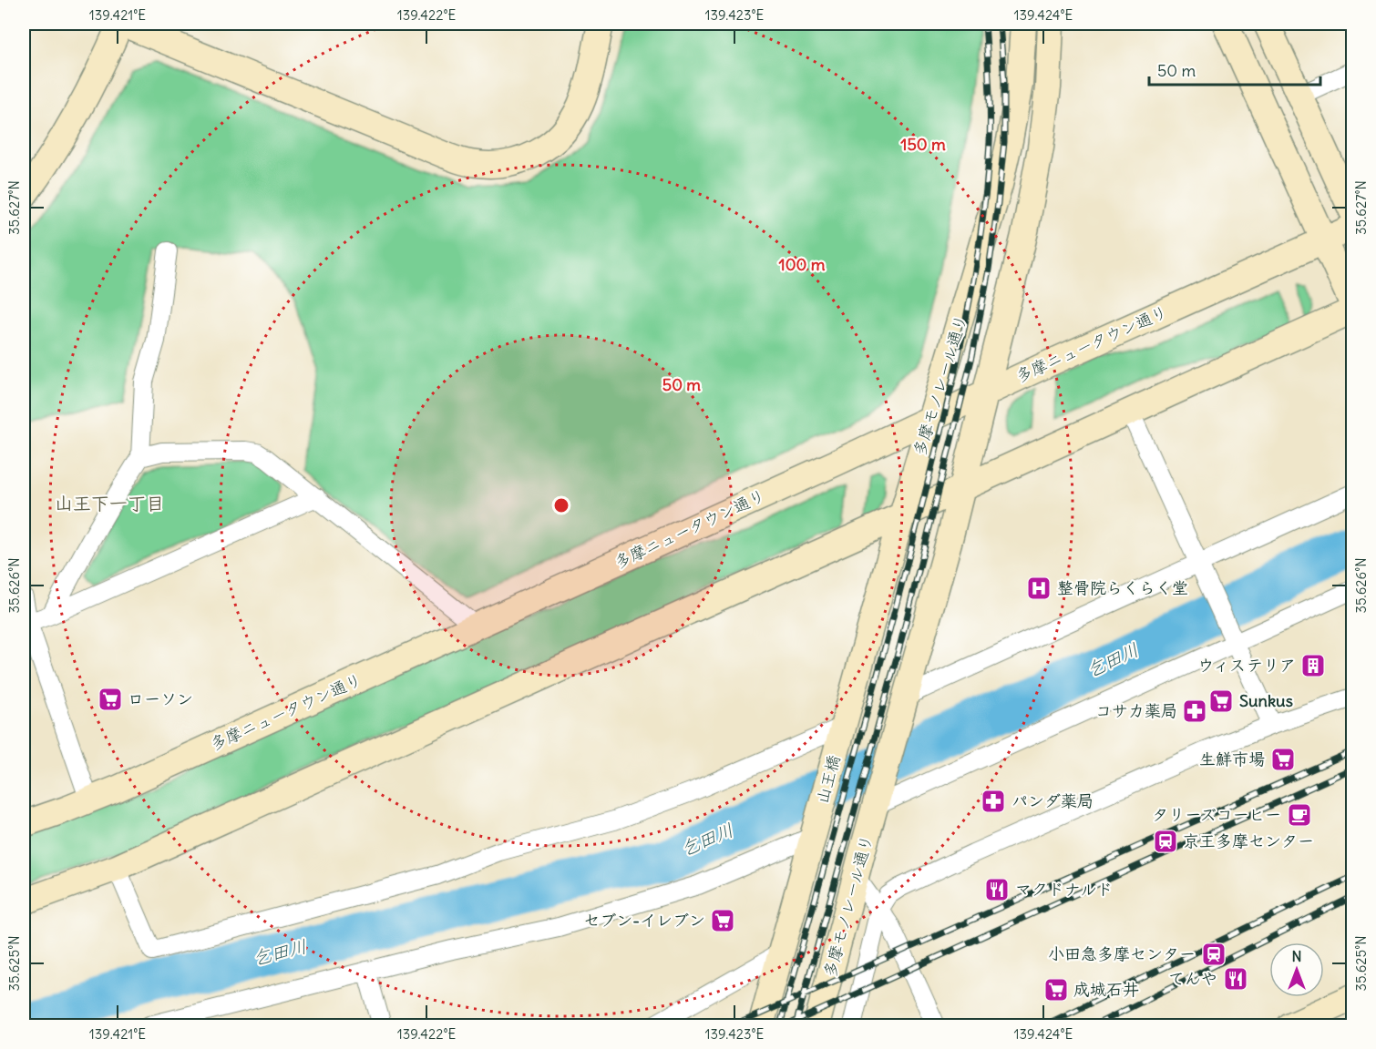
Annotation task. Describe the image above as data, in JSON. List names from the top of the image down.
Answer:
{
  "streets": {
    "main road": ["多摩ニュータウン通り", "多摩モノレール通り", "山王橋"]
  },
  "crossings": [
    ["多摩ニュータウン通り", "多摩モノレール通り"],
    ["多摩モノレール通り", "山王橋"]
  ],
  "districts": ["山王下一丁目"],
  "water": ["乞田川"],
  "places": {
    "hospital": ["整骨院らくらく堂"],
    "building": ["ウィステリア"],
    "supermarket": [
      "ローソン",
      "Sunkus",
      "生鮮市場",
      "セブン-イレブン",
      "成城石井"
    ],
    "pharmacy": ["コサカ薬局", "パンダ薬局"],
    "cafe": ["タリーズコーヒー"],
    "station": ["京王多摩センター", "小田急多摩センター"],
    "restaurant": ["マクドナルド", "てんや"]
  },
  "scale_bar": "50 m",
  "north": "top",
  "coordinates": [
    "139.421°E",
    "139.422°E",
    "139.423°E",
    "139.424°E",
    "35.627°N",
    "35.626°N",
    "35.625°N"
  ],
  "rings": ["150 m", "100 m", "50 m"]
}
